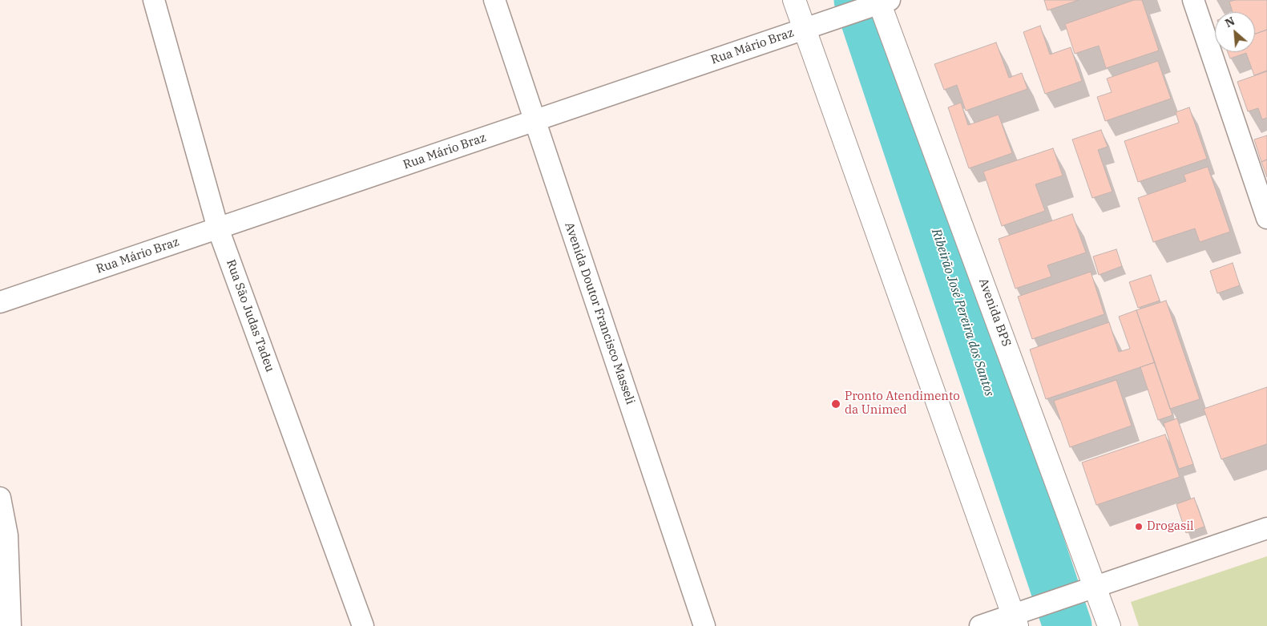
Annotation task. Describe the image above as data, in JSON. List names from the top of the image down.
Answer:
{
  "streets": {
    "main road": ["Avenida BPS"],
    "street": ["Rua Mário Braz", "Avenida Doutor Francisco Masseli", "Rua São Judas Tadeu"]
  },
  "crossings": [
    ["Rua Mário Braz", "Avenida BPS"],
    ["Rua Mário Braz", "Avenida Doutor Francisco Masseli"],
    ["Rua Mário Braz", "Rua São Judas Tadeu"]
  ],
  "water": ["Ribeirão José Pereira dos Santos"],
  "places": ["Pronto Atendimento da Unimed", "Drogasil"],
  "north": "top left"
}
